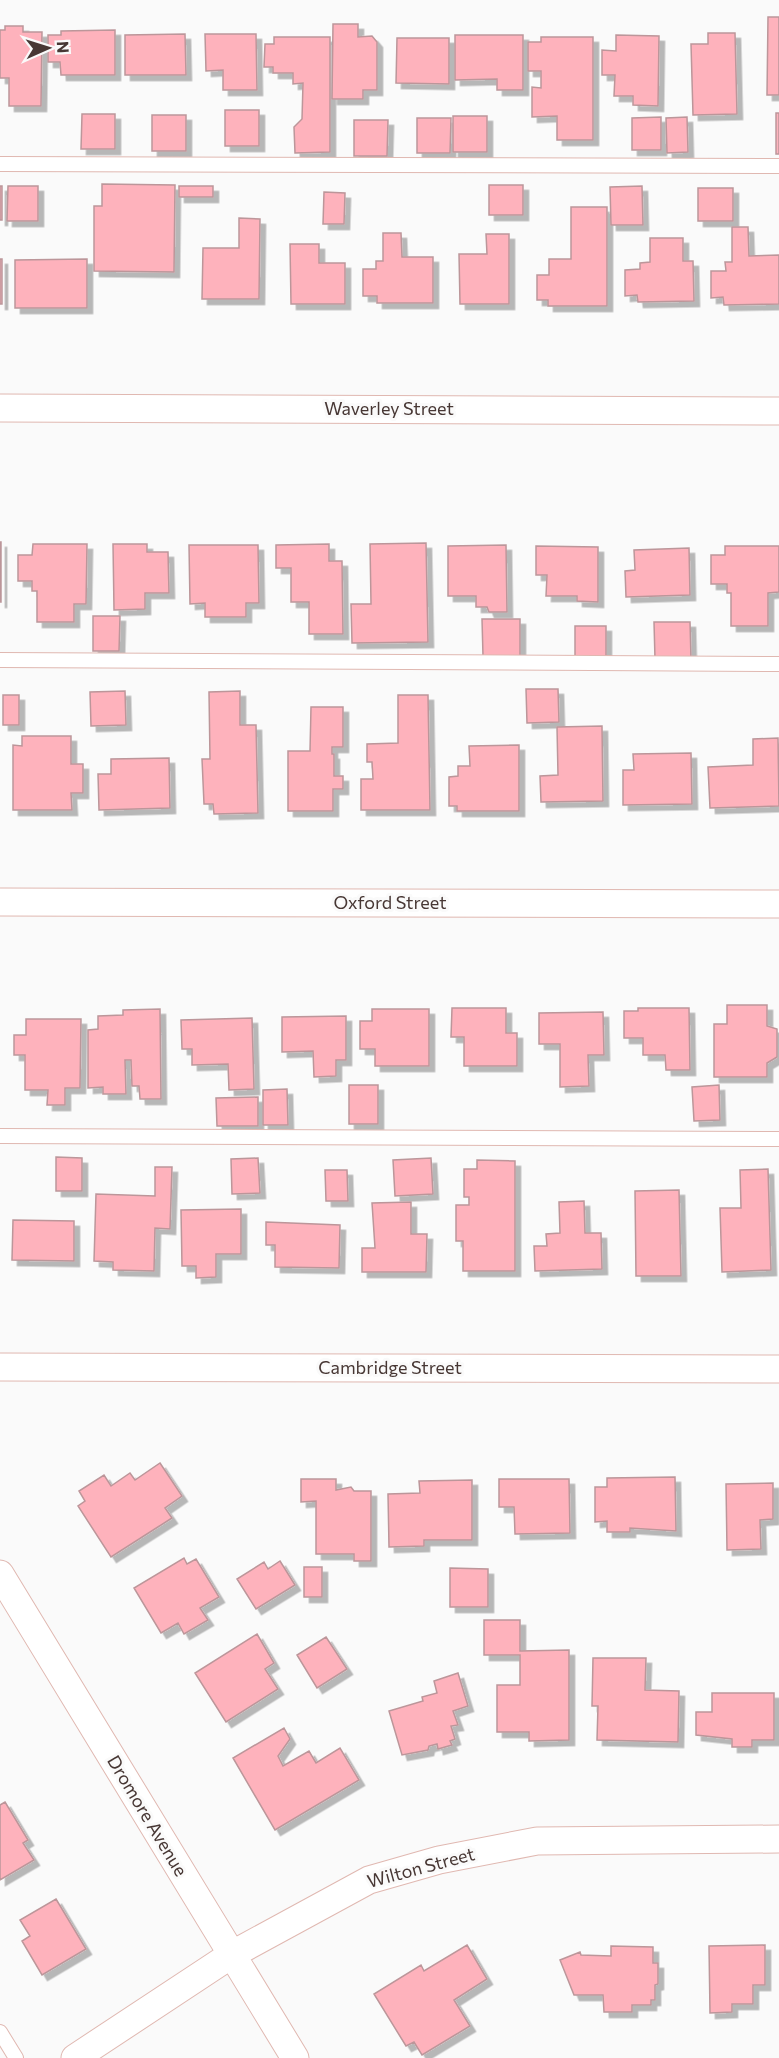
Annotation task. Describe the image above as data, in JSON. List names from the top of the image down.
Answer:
{
  "streets": {
    "street": [
      "Waverley Street",
      "Oxford Street",
      "Cambridge Street",
      "Dromore Avenue",
      "Wilton Street"
    ]
  },
  "crossings": [
    ["Dromore Avenue", "Wilton Street"]
  ],
  "north": "right"
}
